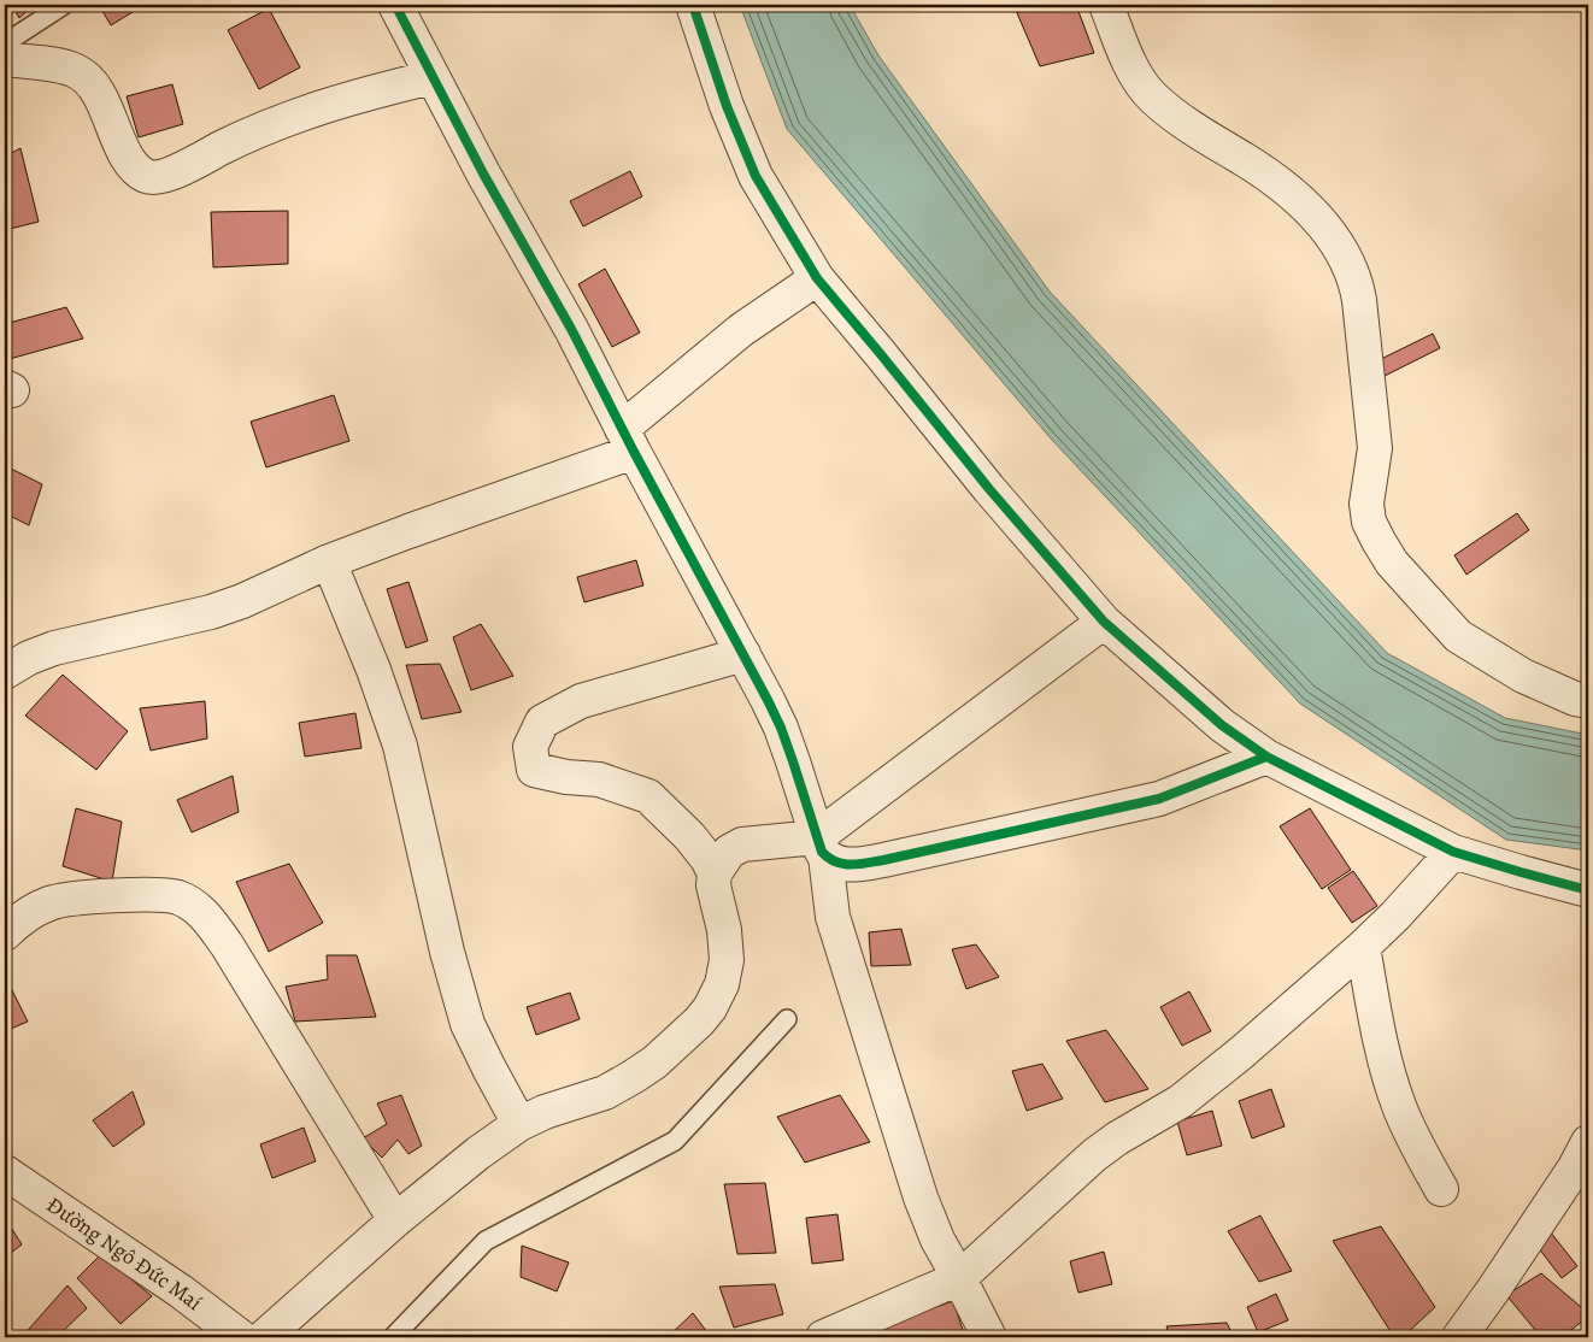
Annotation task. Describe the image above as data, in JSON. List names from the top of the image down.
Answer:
{
  "streets": {
    "street": ["Đường Ngô Đức Maí"]
  }
}
